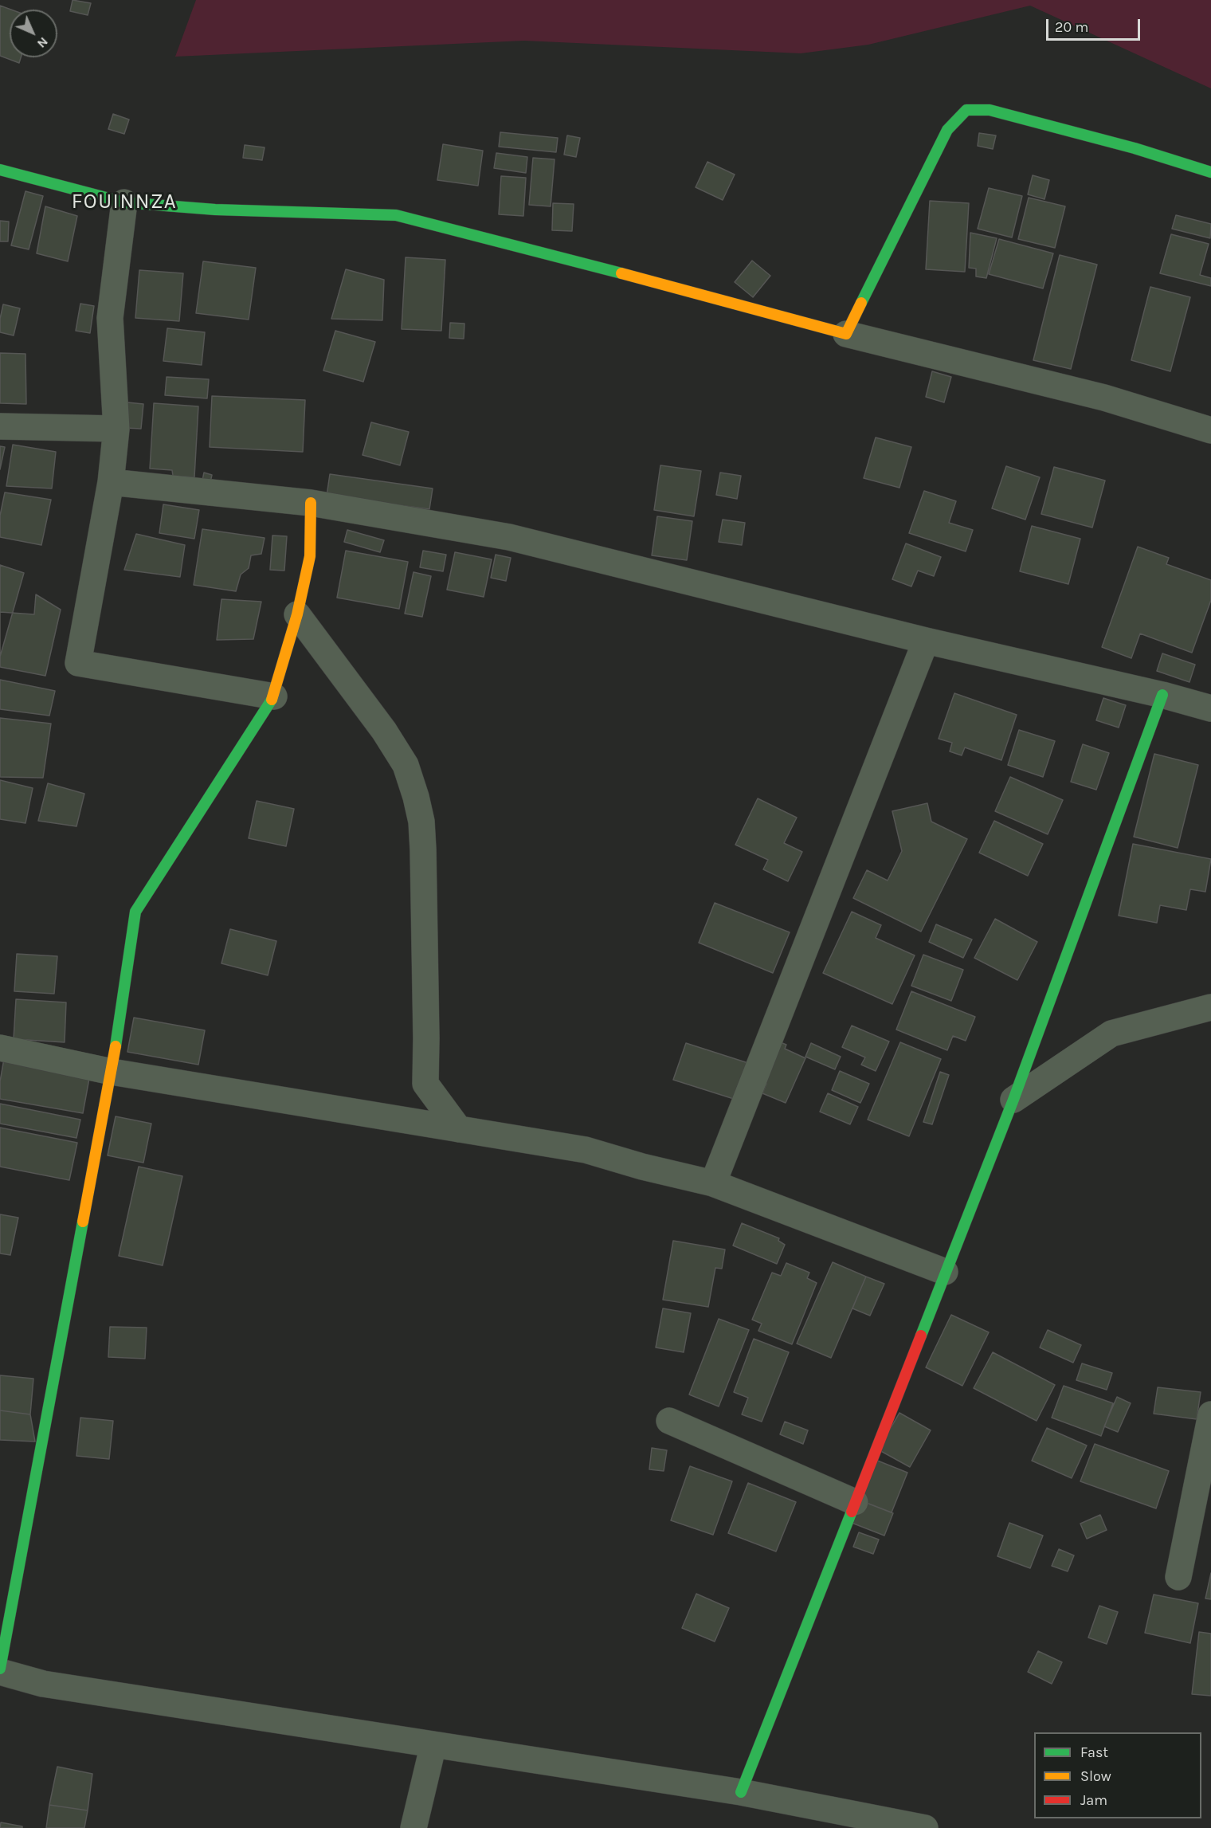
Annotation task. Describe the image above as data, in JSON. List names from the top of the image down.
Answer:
{
  "districts": ["FOUINNZA"],
  "legend": ["Fast", "Slow", "Jam"],
  "scale_bar": "20 m",
  "north": "bottom right"
}
